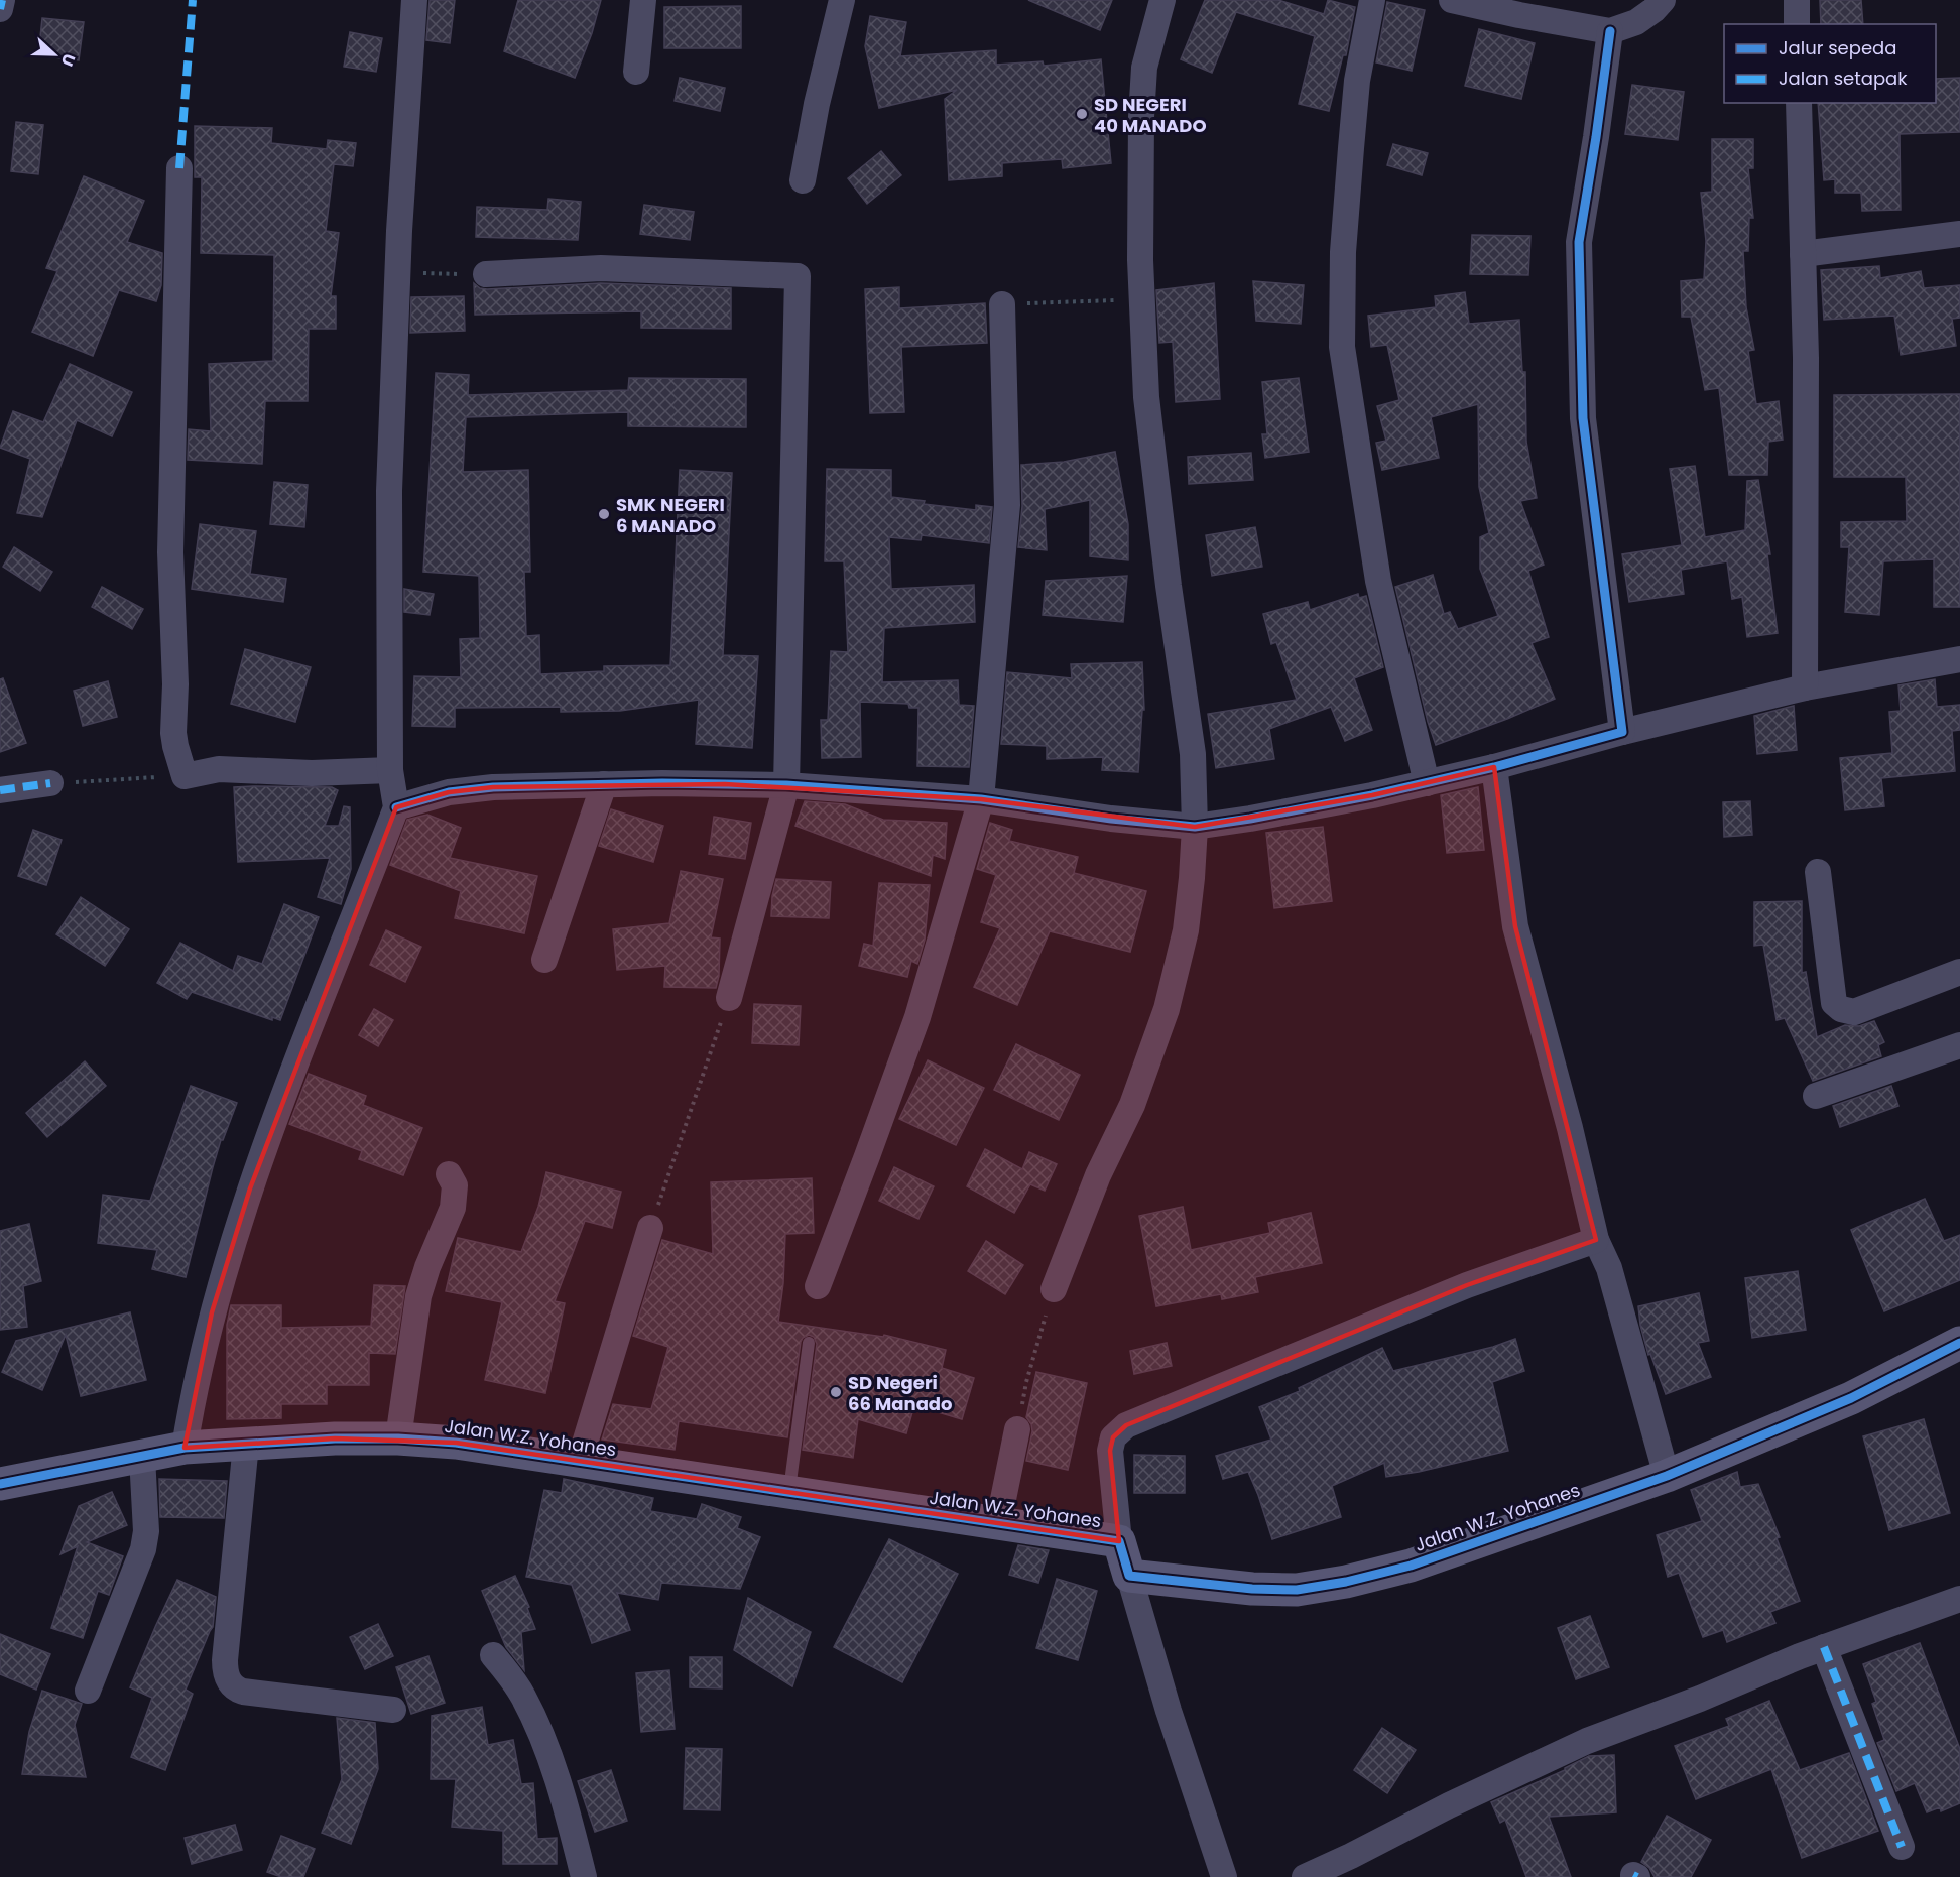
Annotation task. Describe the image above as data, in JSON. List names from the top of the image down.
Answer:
{
  "streets": {
    "street": ["Jalan W.Z. Yohanes"]
  },
  "places": ["SD NEGERI 40 MANADO", "SMK NEGERI 6 MANADO", "SD Negeri 66 Manado"],
  "legend": ["Jalur sepeda", "Jalan setapak"],
  "north": "right"
}
